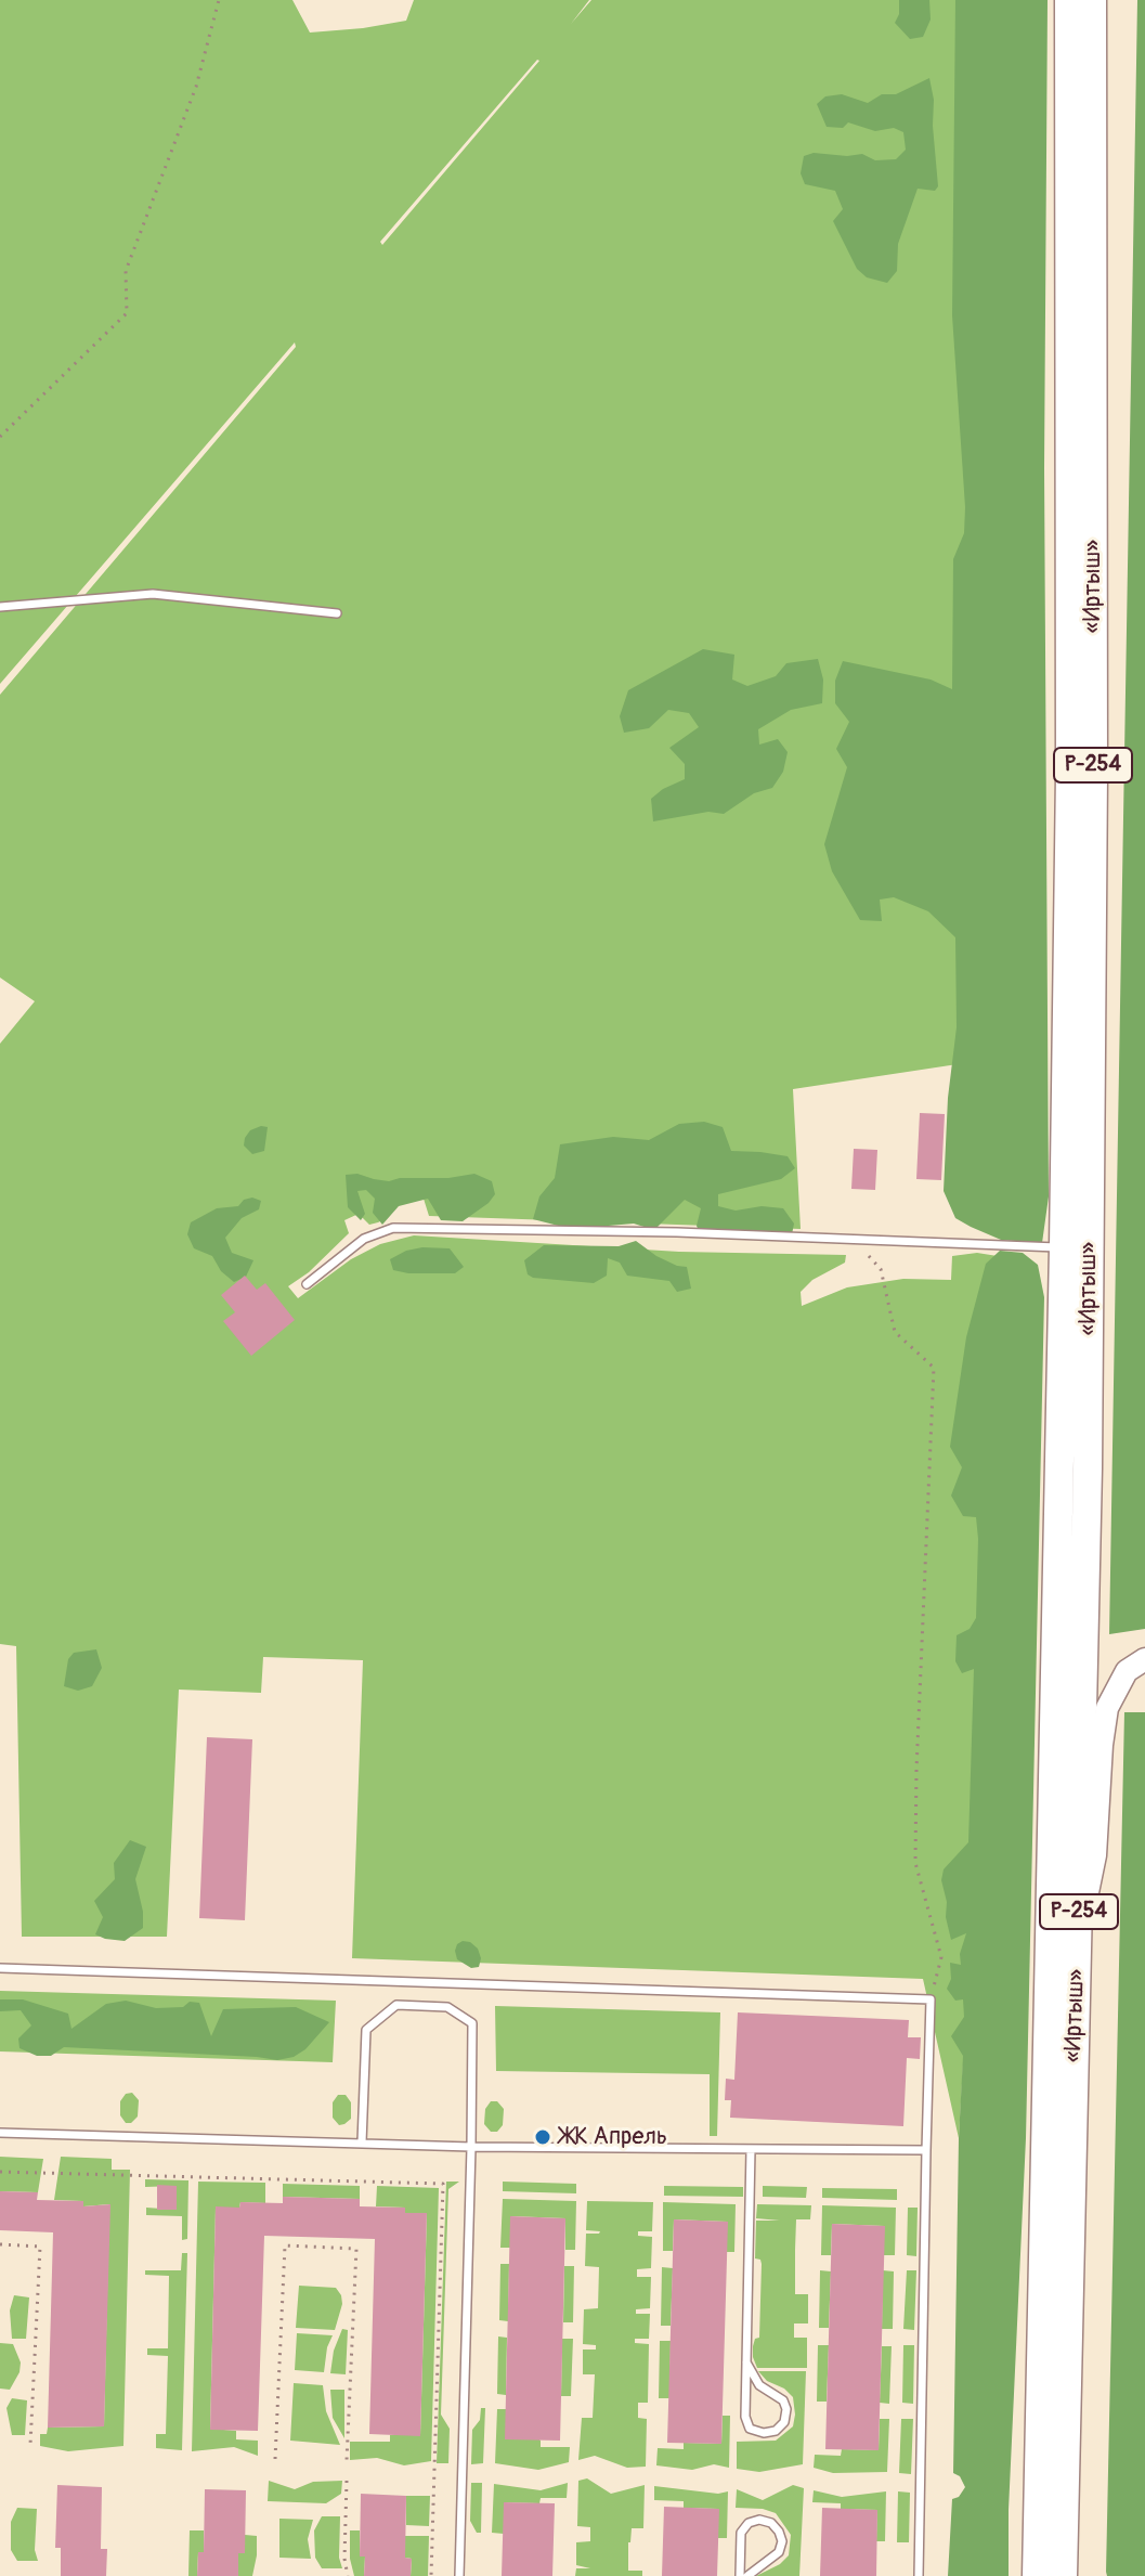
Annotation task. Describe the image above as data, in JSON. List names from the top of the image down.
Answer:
{
  "streets": {
    "highway": ["«Иртыш»", "Р-254"]
  },
  "places": ["ЖК Апрель"]
}
